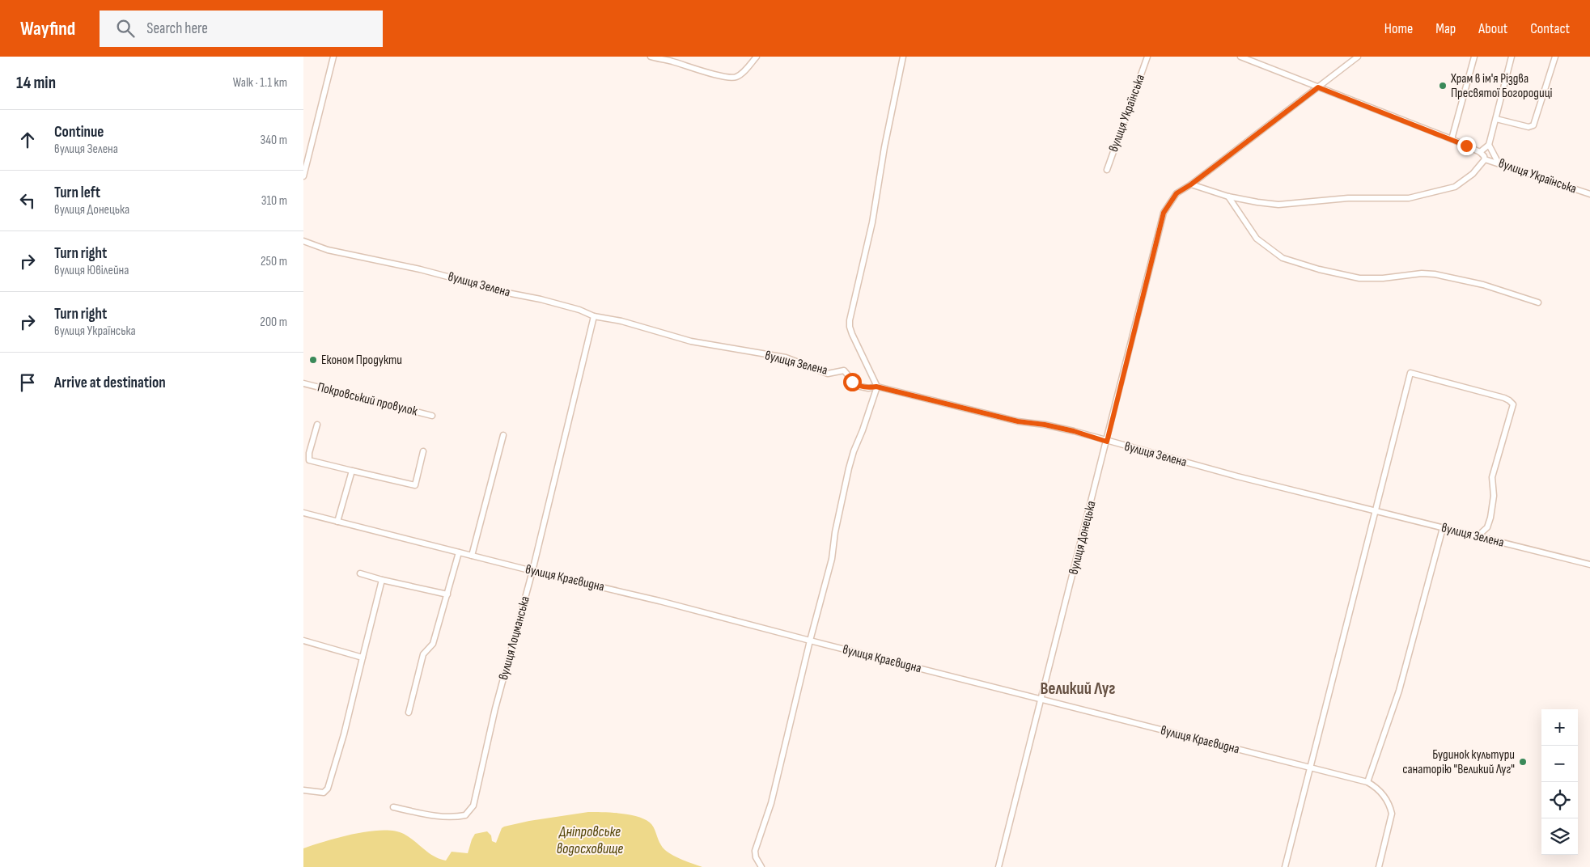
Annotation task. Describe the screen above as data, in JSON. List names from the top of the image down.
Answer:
{
  "streets": {
    "street": [
      "вулиця Українська",
      "вулиця Зелена",
      "Покровський провулок",
      "вулиця Донецька",
      "вулиця Краєвидна",
      "вулиця Лоцманська"
    ]
  },
  "crossings": [
    ["вулиця Зелена", "вулиця Донецька"],
    ["вулиця Зелена", "вулиця Лоцманська"],
    ["вулиця Донецька", "вулиця Краєвидна"],
    ["вулиця Краєвидна", "вулиця Лоцманська"]
  ],
  "districts": ["Великий Луг"],
  "water": ["Дніпровське водосховище"],
  "places": ["Храм в ім'я Різдва Пресвятої Богородиці", "Економ Продукти", "Будинок культури санаторію \"Великий Луг\""],
  "page": {
    "header": "Wayfind",
    "search": "Search here",
    "nav": [
      "Home",
      "Map",
      "About",
      "Contact"
    ],
    "heading": ["14 min", "Walk · 1.1 km"],
    "list": [
      ["Continue", "вулиця Зелена", "340 m"],
      ["Turn left", "вулиця Донецька", "310 m"],
      ["Turn right", "вулиця Ювілейна", "250 m"],
      ["Turn right", "вулиця Українська", "200 m"],
      "Arrive at destination"
    ],
    "map_buttons": ["+", "−"]
  }
}
